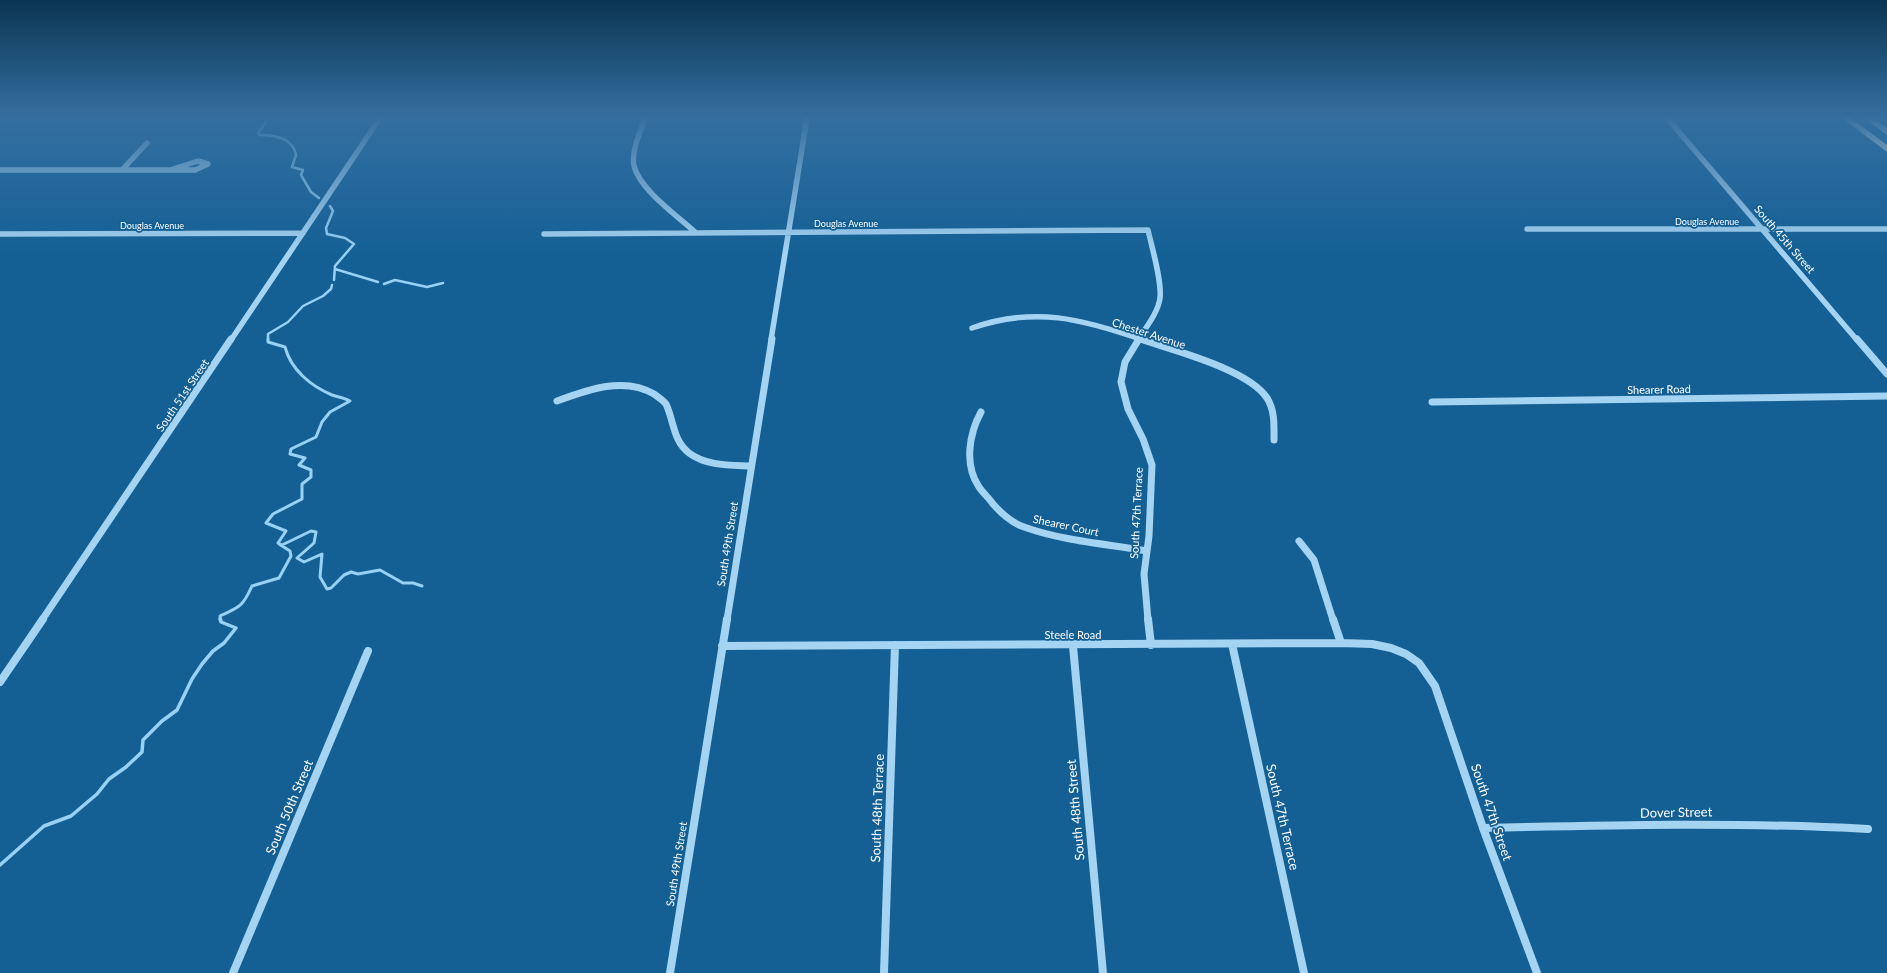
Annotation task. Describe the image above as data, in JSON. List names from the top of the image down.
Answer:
{
  "streets": {
    "street": [
      "Douglas Avenue",
      "South 45th Street",
      "Chester Avenue",
      "Shearer Road",
      "South 51st Street",
      "South 47th Terrace",
      "Shearer Court",
      "South 49th Street",
      "Steele Road",
      "South 50th Street",
      "South 48th Terrace",
      "South 48th Street",
      "South 47th Street",
      "Dover Street"
    ]
  },
  "crossings": [
    ["Douglas Avenue", "South 45th Street"],
    ["Douglas Avenue", "South 51st Street"],
    ["Douglas Avenue", "South 47th Terrace"],
    ["Douglas Avenue", "South 49th Street"],
    ["Chester Avenue", "South 47th Terrace"],
    ["South 47th Terrace", "Shearer Court"],
    ["South 47th Terrace", "Steele Road"],
    ["South 49th Street", "Steele Road"],
    ["Steele Road", "South 48th Terrace"],
    ["Steele Road", "South 48th Street"],
    ["Steele Road", "South 47th Street"],
    ["South 47th Street", "Dover Street"]
  ]
}
